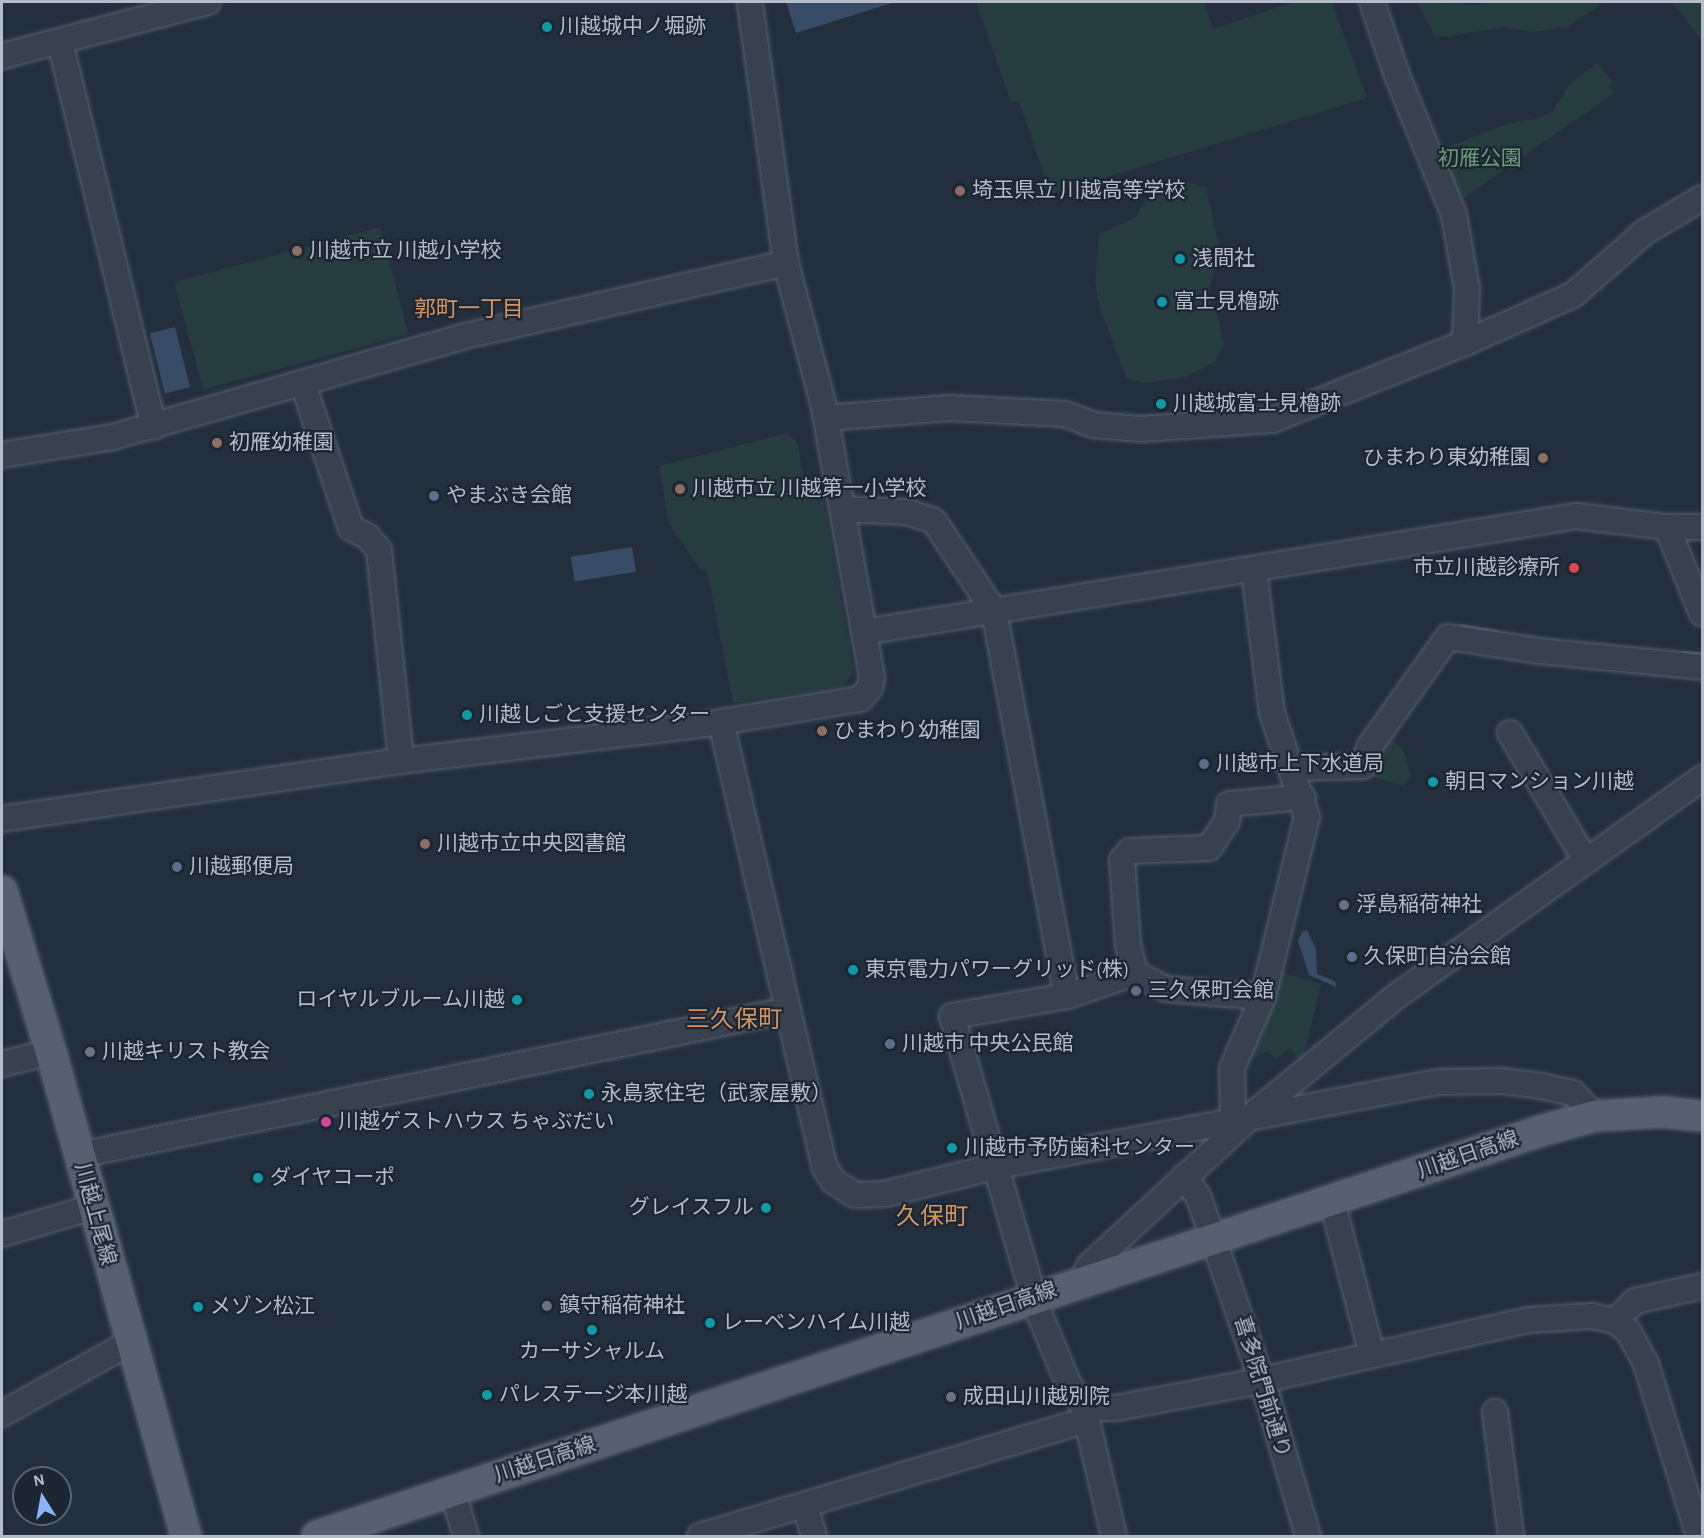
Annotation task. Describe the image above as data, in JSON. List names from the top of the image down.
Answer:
{
  "streets": {
    "main road": ["川越日高線", "川越上尾線"],
    "street": ["喜多院門前通り"]
  },
  "crossings": [
    ["川越日高線", "喜多院門前通り"]
  ],
  "districts": ["郭町一丁目", "三久保町", "久保町"],
  "parks": ["初雁公園"],
  "places": [
    "川越城中ノ堀跡",
    "埼玉県立 川越高等学校",
    "川越市立 川越小学校",
    "浅間社",
    "富士見櫓跡",
    "川越城富士見櫓跡",
    "初雁幼稚園",
    "ひまわり東幼稚園",
    "川越市立 川越第一小学校",
    "やまぶき会館",
    "市立川越診療所",
    "川越しごと支援センター",
    "ひまわり幼稚園",
    "川越市上下水道局",
    "朝日マンション川越",
    "川越市立中央図書館",
    "川越郵便局",
    "浮島稲荷神社",
    "久保町自治会館",
    "東京電力パワーグリッド(株)",
    "三久保町会館",
    "ロイヤルブルーム川越",
    "川越市 中央公民館",
    "川越キリスト教会",
    "永島家住宅（武家屋敷）",
    "川越ゲストハウス ちゃぶだい",
    "川越市予防歯科センター",
    "ダイヤコーポ",
    "グレイスフル",
    "鎮守稲荷神社",
    "メゾン松江",
    "レーベンハイム川越",
    "カーサシャルム",
    "パレステージ本川越",
    "成田山川越別院"
  ],
  "north": "top"
}
